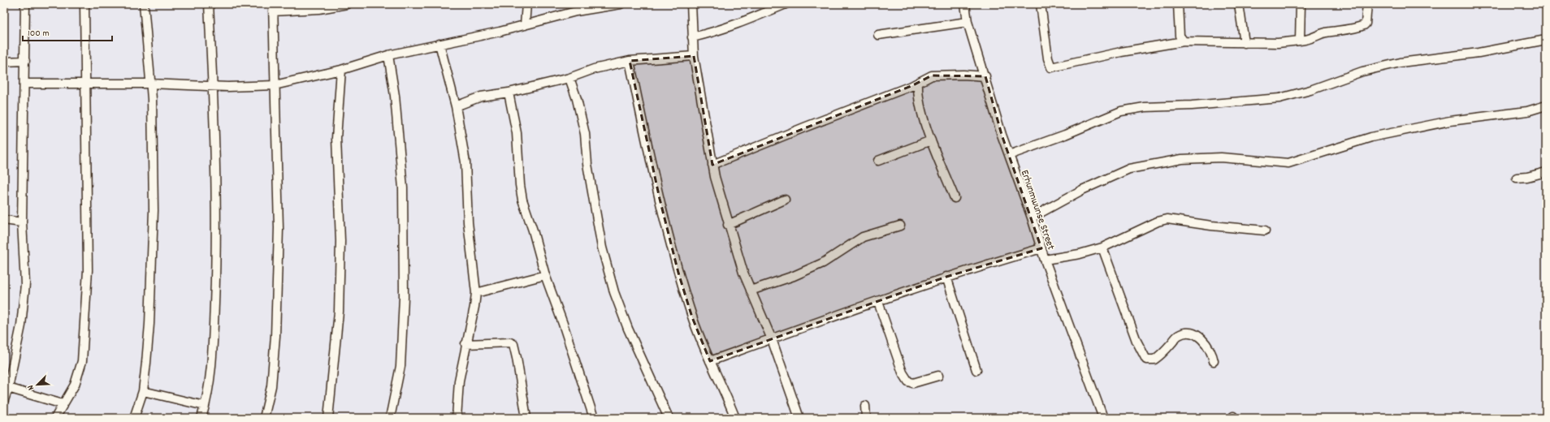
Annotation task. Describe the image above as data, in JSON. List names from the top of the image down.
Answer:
{
  "streets": {
    "street": ["Erhunmwunse Street"]
  },
  "scale_bar": "100 m",
  "north": "bottom left"
}
